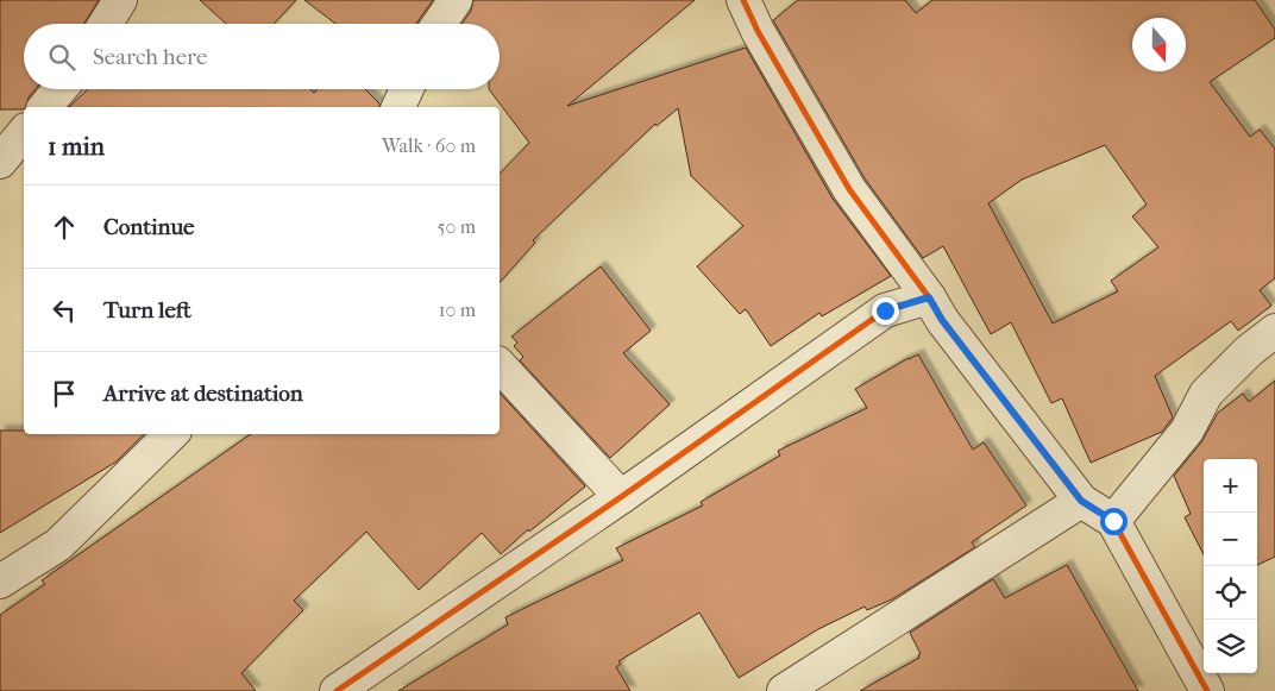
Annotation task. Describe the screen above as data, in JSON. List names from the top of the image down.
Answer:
{
  "north": "bottom",
  "page": {
    "search": "Search here",
    "heading": ["1 min", "Walk · 60 m"],
    "list": [
      ["Continue", "50 m"],
      ["Turn left", "10 m"],
      "Arrive at destination"
    ],
    "map_buttons": ["+", "−"]
  }
}
